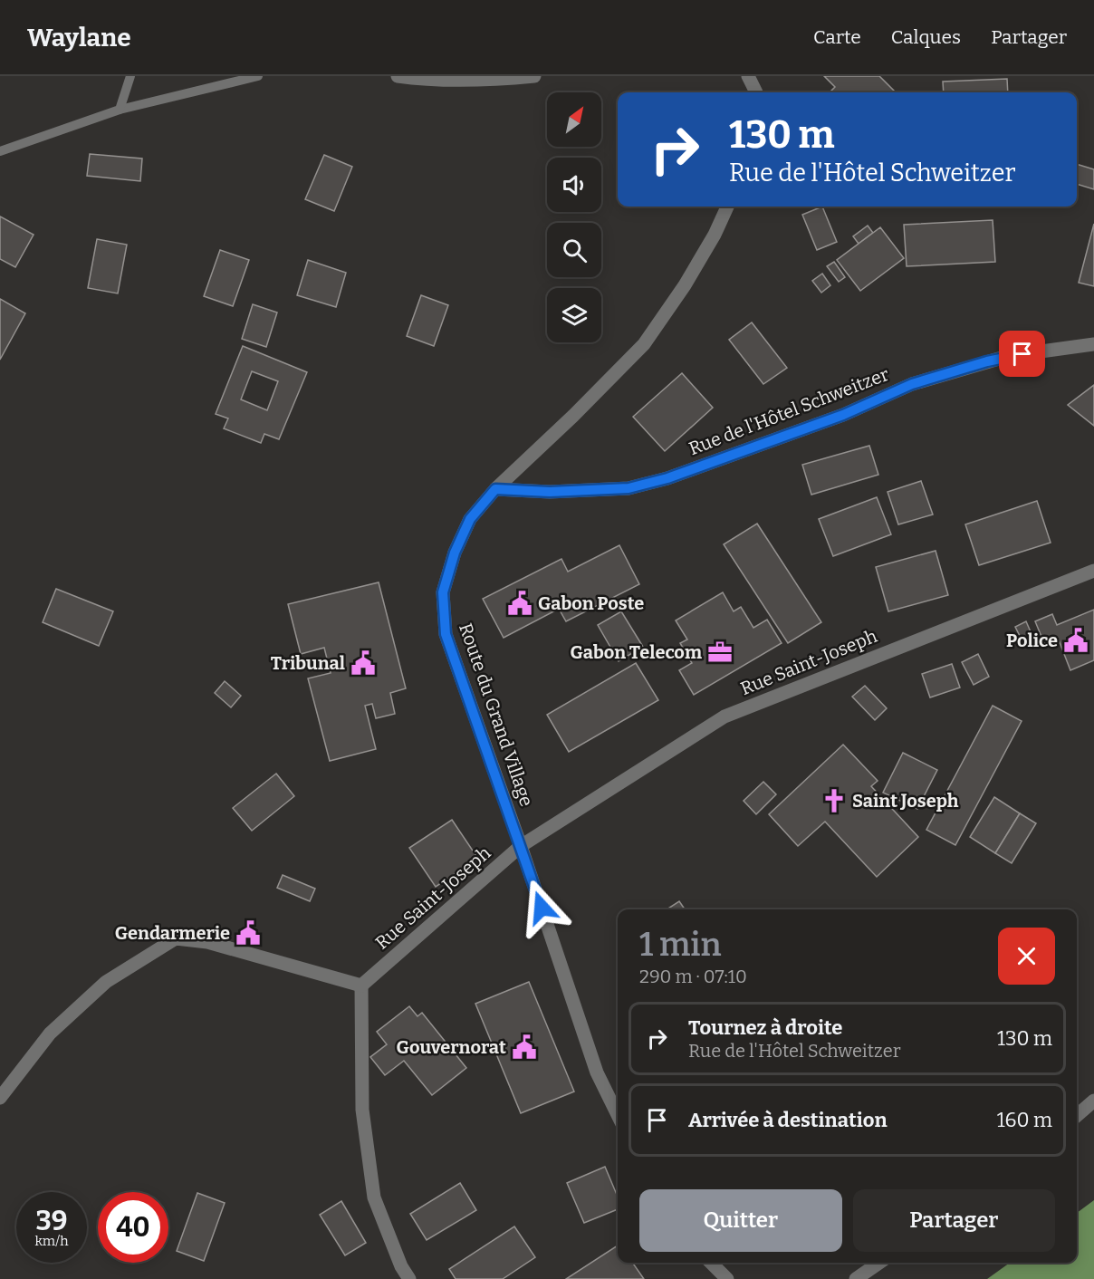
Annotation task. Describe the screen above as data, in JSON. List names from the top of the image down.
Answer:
{
  "streets": {
    "street": ["Rue de l'Hôtel Schweitzer", "Rue Saint-Joseph", "Route du Grand Village"]
  },
  "crossings": [
    ["Rue de l'Hôtel Schweitzer", "Route du Grand Village"],
    ["Rue Saint-Joseph", "Route du Grand Village"]
  ],
  "places": {
    "public building": [
      "Gabon Poste",
      "Police",
      "Tribunal",
      "Gendarmerie",
      "Gouvernorat"
    ],
    "office": ["Gabon Telecom"],
    "church": ["Saint Joseph"]
  },
  "north": "top right",
  "page": {
    "header": "Waylane",
    "nav": ["Carte", "Calques", "Partager"],
    "turn": ["130 m", "Rue de l'Hôtel Schweitzer"],
    "heading": ["1 min", "290 m · 07:10"],
    "list": [
      {
        "name": "Tournez à droite",
        "note": "Rue de l'Hôtel Schweitzer",
        "value": "130 m"
      },
      {
        "name": "Arrivée à destination",
        "value": "160 m"
      }
    ],
    "buttons": ["Quitter", "Partager"],
    "speed": "39 km/h",
    "limit": "40"
  }
}
